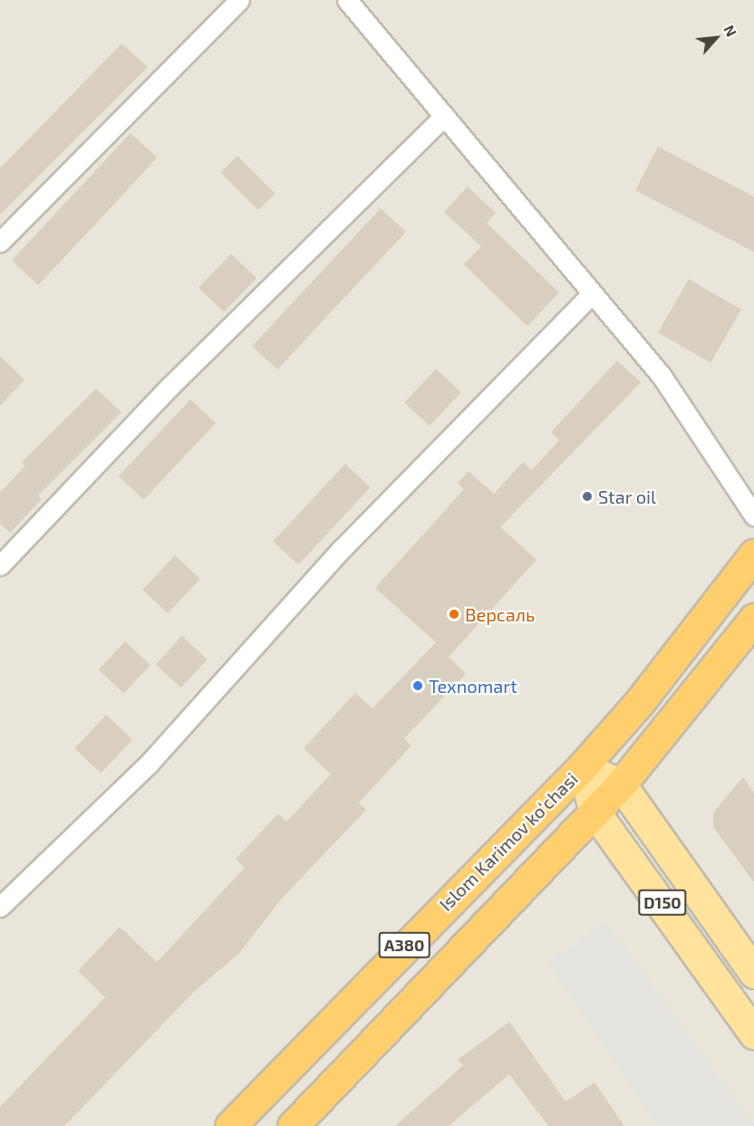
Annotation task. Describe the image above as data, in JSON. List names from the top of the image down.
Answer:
{
  "streets": {
    "highway": ["Islom Karimov ko‘chasi", "A380"],
    "main road": ["D150"]
  },
  "crossings": [
    ["Islom Karimov ko‘chasi", "D150"],
    ["Islom Karimov ko‘chasi", "A380"],
    ["D150", "A380"]
  ],
  "places": ["Star oil", "Версаль", "Texnomart"],
  "north": "top right"
}
